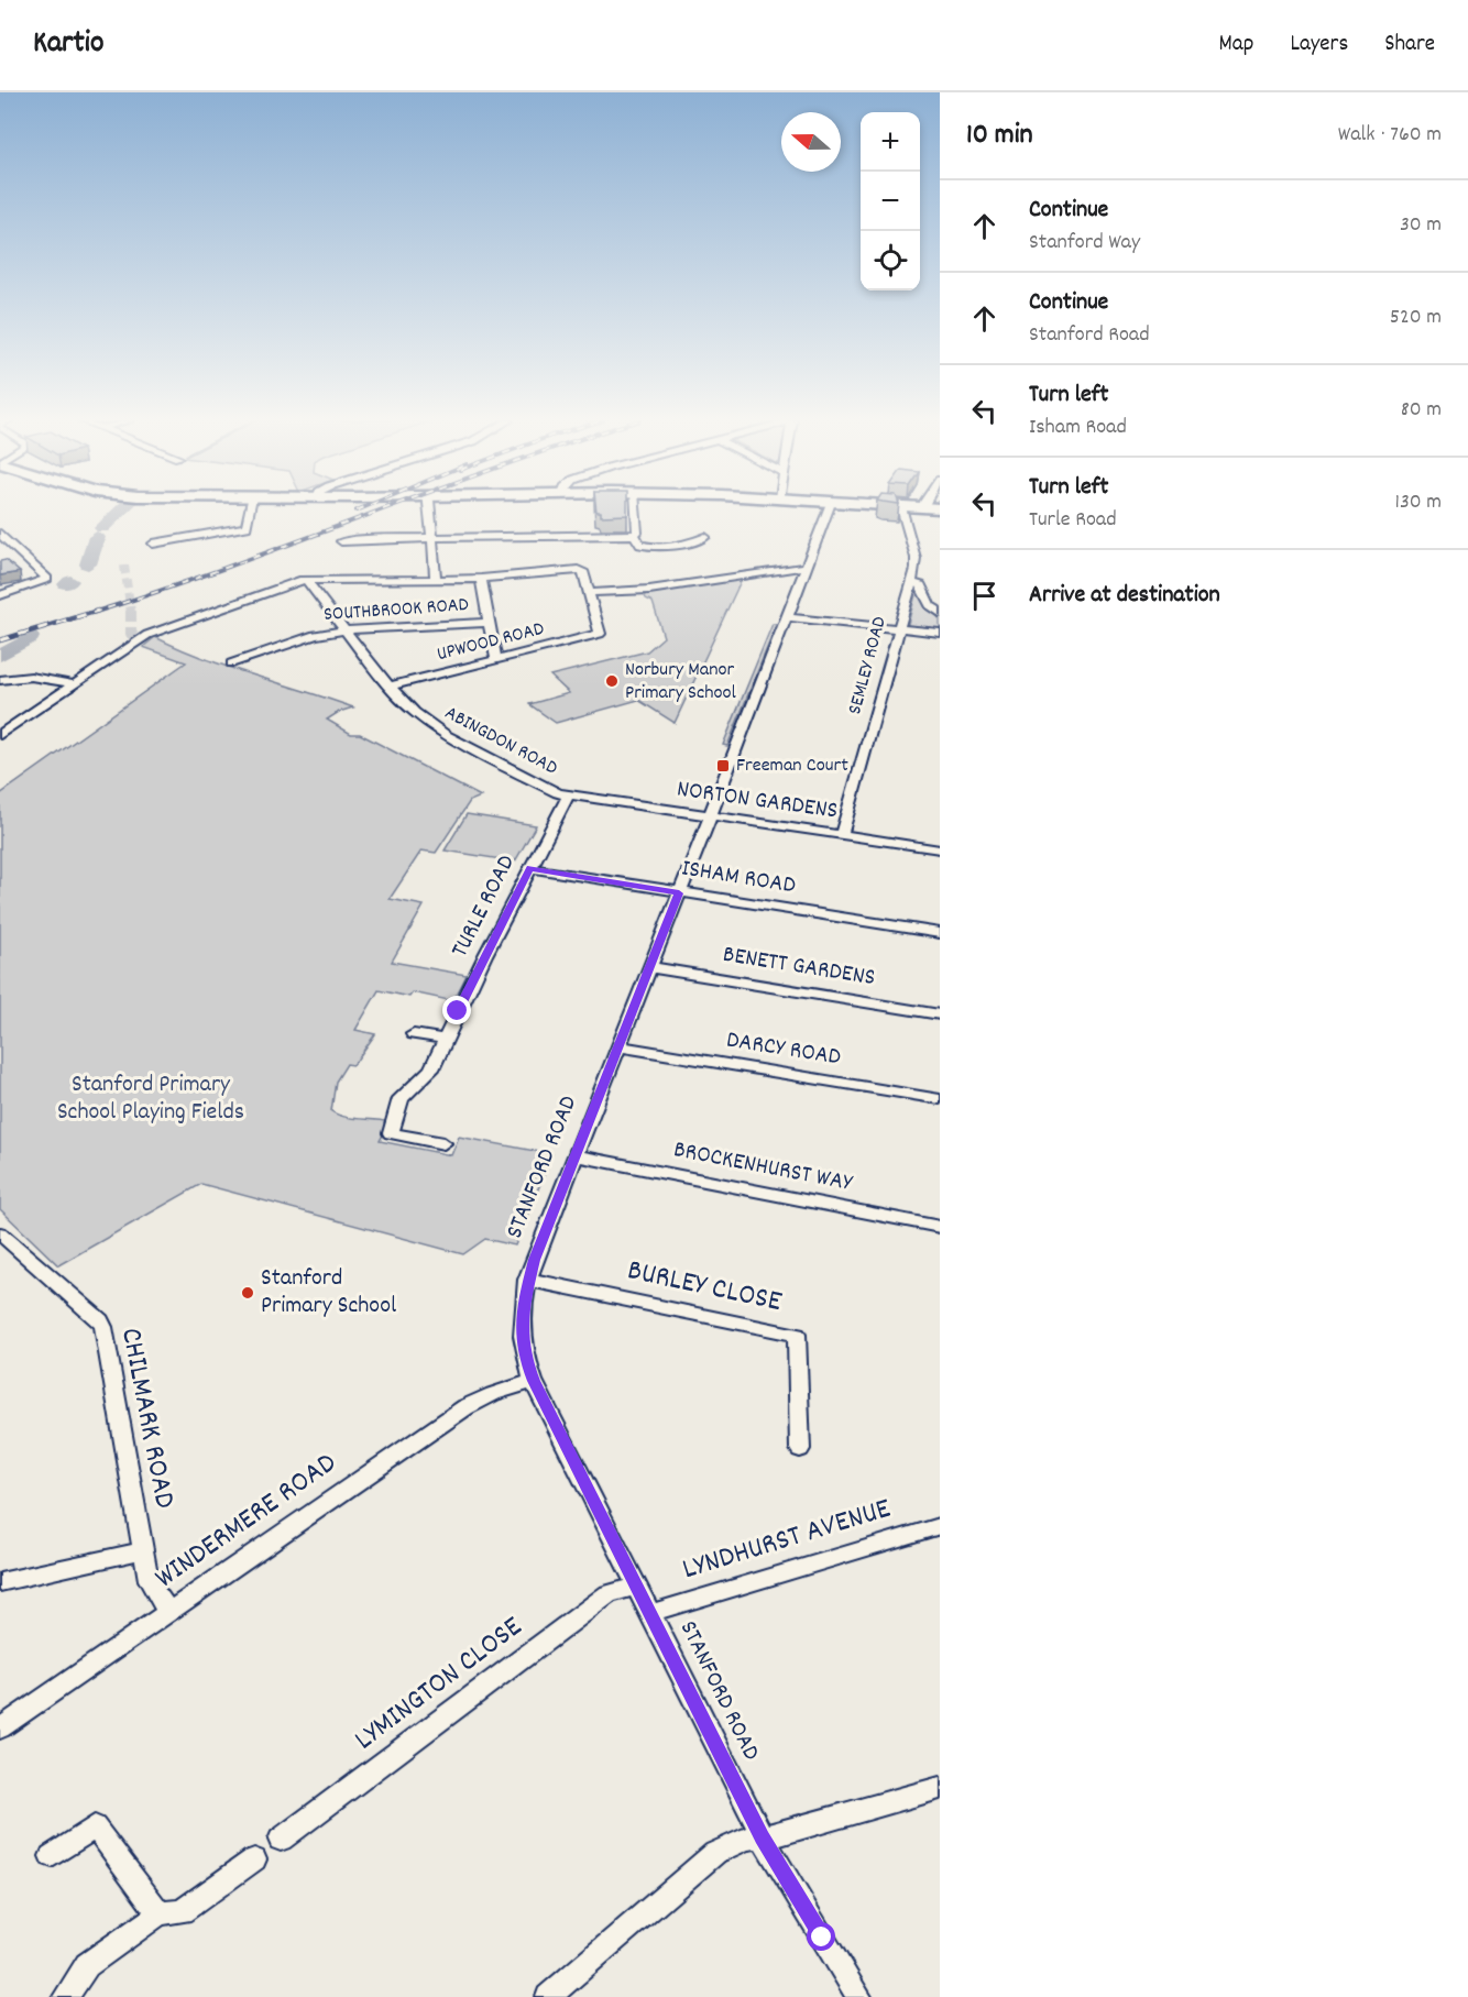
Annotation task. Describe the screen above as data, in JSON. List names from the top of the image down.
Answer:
{
  "streets": {
    "street": [
      "SOUTHBROOK ROAD",
      "UPWOOD ROAD",
      "SEMLEY ROAD",
      "ABINGDON ROAD",
      "NORTON GARDENS",
      "ISHAM ROAD",
      "TURLE ROAD",
      "BENETT GARDENS",
      "DARCY ROAD",
      "STANFORD ROAD",
      "BROCKENHURST WAY",
      "BURLEY CLOSE",
      "CHILMARK ROAD",
      "WINDERMERE ROAD",
      "LYNDHURST AVENUE",
      "LYMINGTON CLOSE"
    ]
  },
  "crossings": [
    ["SOUTHBROOK ROAD", "ABINGDON ROAD"],
    ["UPWOOD ROAD", "ABINGDON ROAD"],
    ["SEMLEY ROAD", "NORTON GARDENS"],
    ["ABINGDON ROAD", "NORTON GARDENS"],
    ["ABINGDON ROAD", "TURLE ROAD"],
    ["NORTON GARDENS", "TURLE ROAD"],
    ["NORTON GARDENS", "STANFORD ROAD"],
    ["ISHAM ROAD", "TURLE ROAD"],
    ["ISHAM ROAD", "STANFORD ROAD"],
    ["BENETT GARDENS", "STANFORD ROAD"],
    ["DARCY ROAD", "STANFORD ROAD"],
    ["STANFORD ROAD", "BROCKENHURST WAY"],
    ["STANFORD ROAD", "BURLEY CLOSE"],
    ["STANFORD ROAD", "WINDERMERE ROAD"],
    ["STANFORD ROAD", "LYNDHURST AVENUE"],
    ["STANFORD ROAD", "LYMINGTON CLOSE"],
    ["CHILMARK ROAD", "WINDERMERE ROAD"]
  ],
  "parks": ["Stanford Primary School Playing Fields"],
  "places": {
    "other": ["Norbury Manor Primary School", "Stanford Primary School"],
    "transit": ["Freeman Court"]
  },
  "north": "left",
  "page": {
    "header": "Kartio",
    "nav": ["Map", "Layers", "Share"],
    "heading": ["10 min", "Walk · 760 m"],
    "map_buttons": ["+", "−"],
    "list": [
      ["Continue", "Stanford Way", "30 m"],
      ["Continue", "Stanford Road", "520 m"],
      ["Turn left", "Isham Road", "80 m"],
      ["Turn left", "Turle Road", "130 m"],
      "Arrive at destination"
    ]
  }
}
